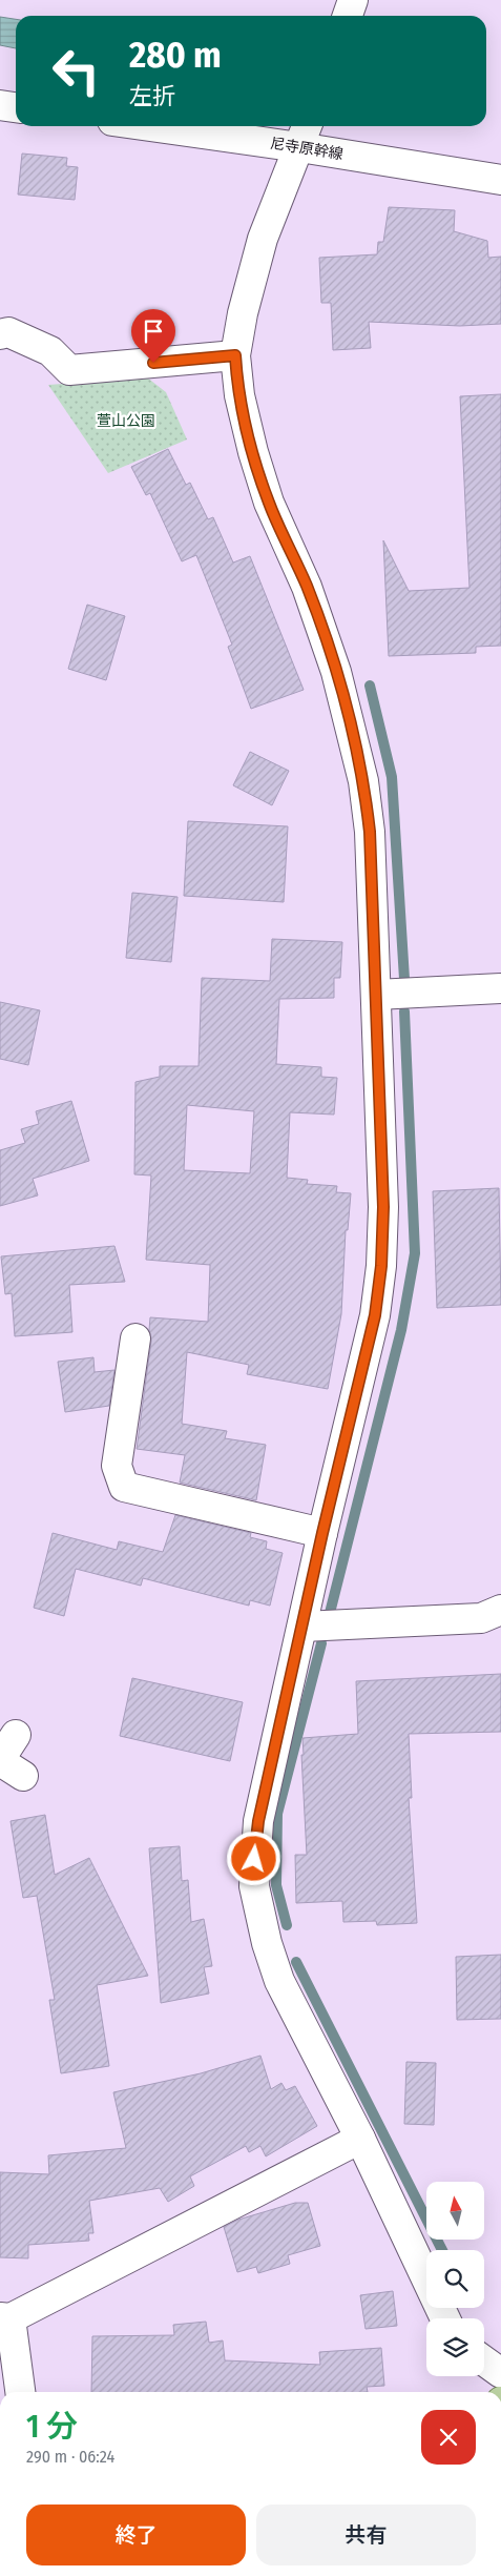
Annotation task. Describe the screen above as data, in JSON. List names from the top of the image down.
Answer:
{
  "streets": {
    "street": ["尼寺原幹線"]
  },
  "parks": ["萱山公園"],
  "north": "top",
  "page": {
    "turn": ["280 m", "左折"],
    "heading": ["1 分", "290 m · 06:24"],
    "buttons": ["終了", "共有"]
  }
}
